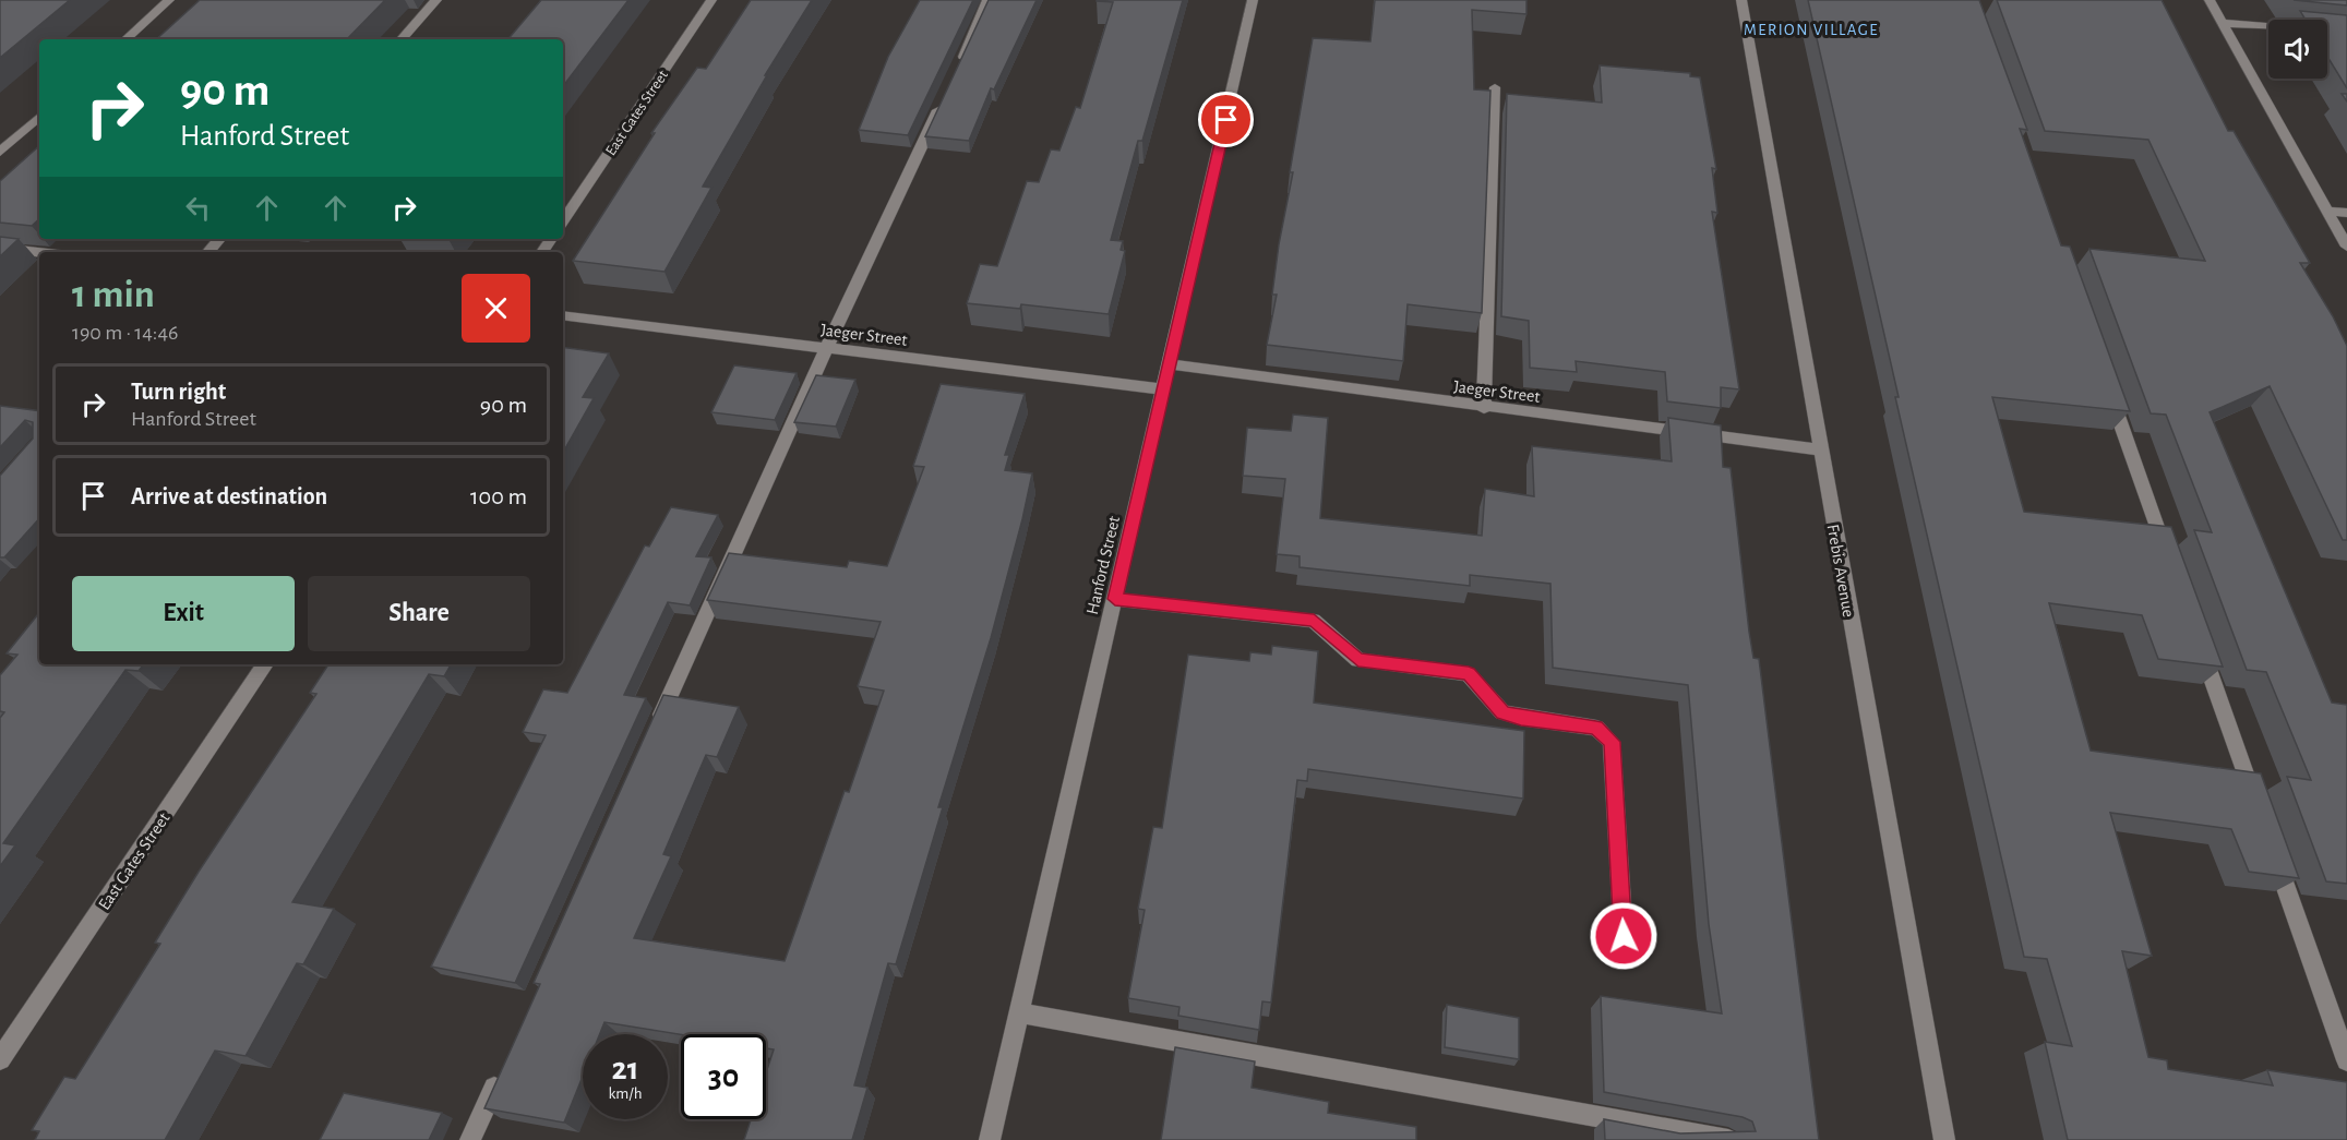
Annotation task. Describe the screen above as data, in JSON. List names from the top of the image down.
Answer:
{
  "streets": {
    "street": [
      "East Gates Street",
      "Jaeger Street",
      "Hanford Street",
      "Frebis Avenue"
    ]
  },
  "crossings": [
    ["Jaeger Street", "Hanford Street"],
    ["Jaeger Street", "Frebis Avenue"]
  ],
  "districts": ["MERION VILLAGE"],
  "page": {
    "turn": ["90 m", "Hanford Street"],
    "heading": ["1 min", "190 m · 14:46"],
    "list": [
      {
        "name": "Turn right",
        "note": "Hanford Street",
        "value": "90 m"
      },
      {
        "name": "Arrive at destination",
        "value": "100 m"
      }
    ],
    "buttons": ["Exit", "Share"],
    "speed": "21 km/h",
    "limit": "30"
  }
}
